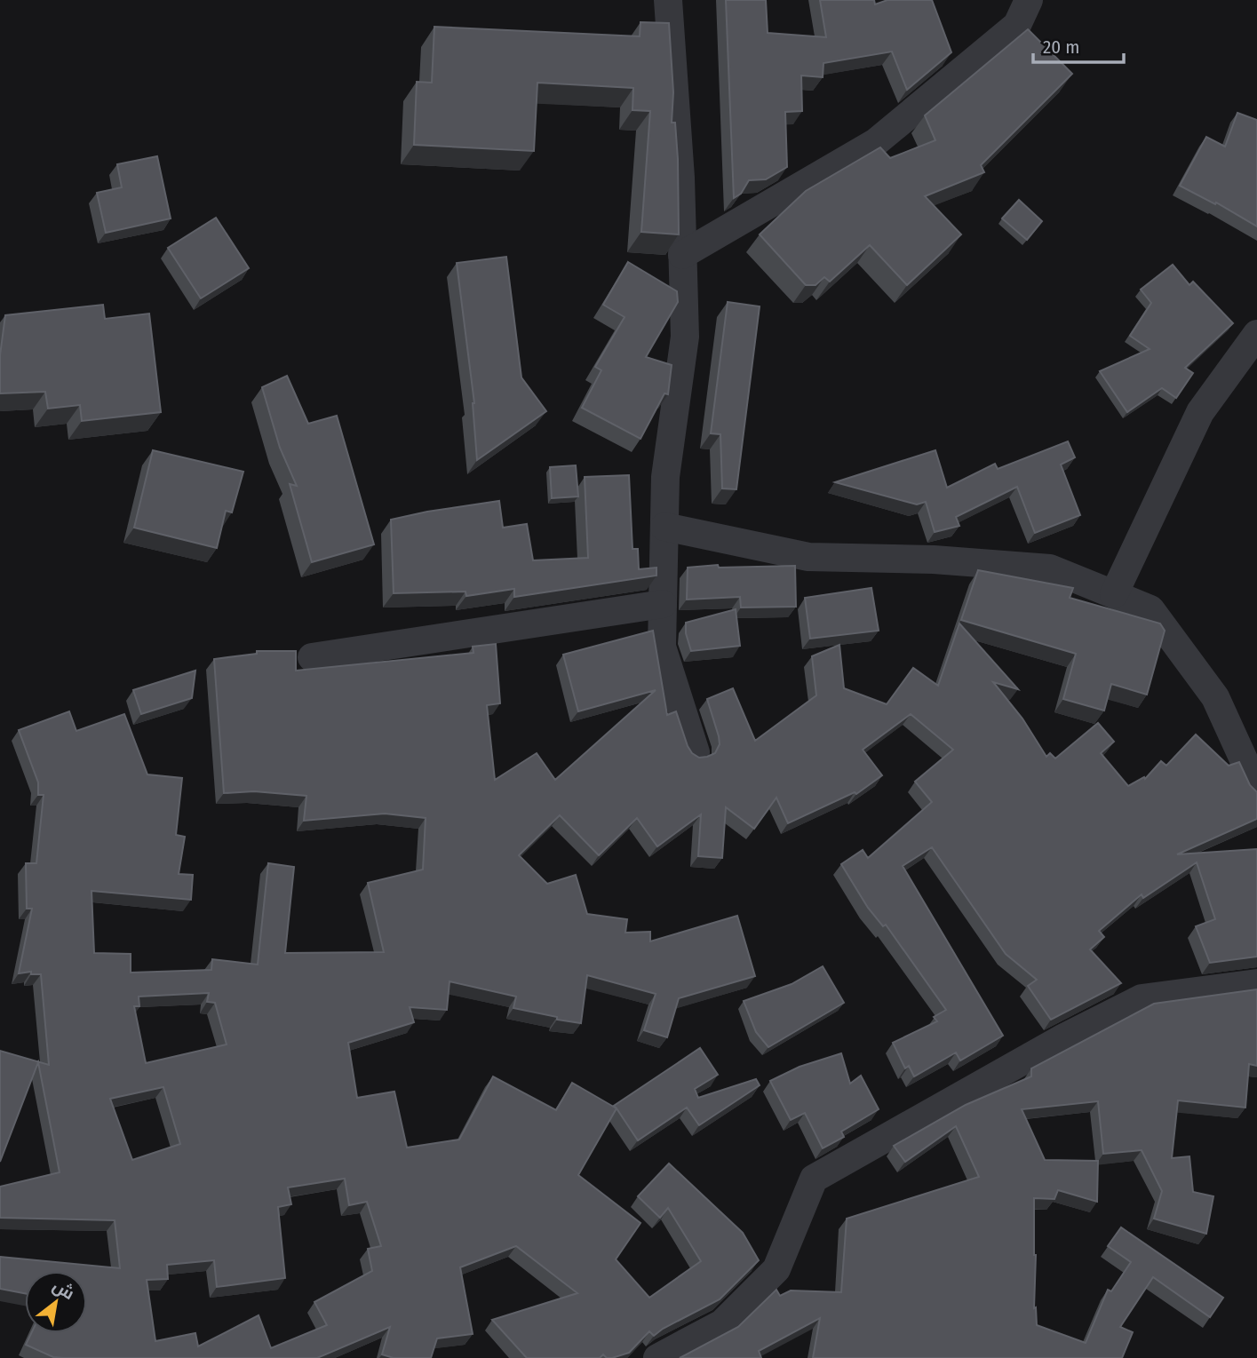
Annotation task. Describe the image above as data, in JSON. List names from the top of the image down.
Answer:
{
  "scale_bar": "20 m",
  "north": "top right"
}
